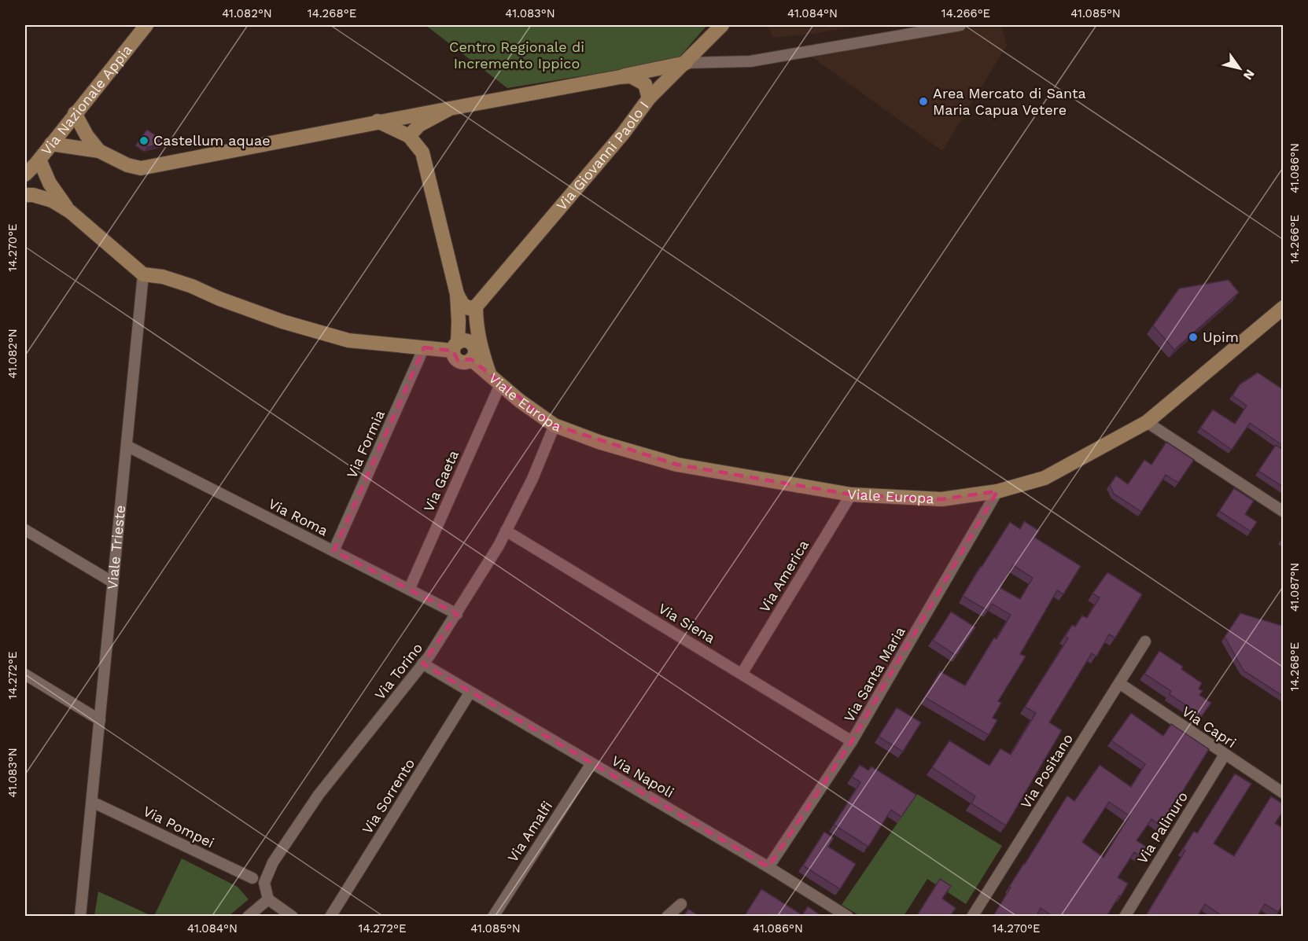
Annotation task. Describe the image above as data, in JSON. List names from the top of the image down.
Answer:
{
  "streets": {
    "street": [
      "Via Nazionale Appia",
      "Via Giovanni Paolo I",
      "Viale Europa",
      "Via Formia",
      "Via Gaeta",
      "Via Roma",
      "Viale Trieste",
      "Via America",
      "Via Siena",
      "Via Torino",
      "Via Santa Maria",
      "Via Capri",
      "Via Positano",
      "Via Napoli",
      "Via Sorrento",
      "Via Pompei",
      "Via Palinuro",
      "Via Amalfi"
    ]
  },
  "crossings": [
    ["Viale Europa", "Via Gaeta"],
    ["Viale Europa", "Via America"],
    ["Viale Europa", "Via Torino"],
    ["Viale Europa", "Via Santa Maria"],
    ["Via Formia", "Via Roma"],
    ["Via Gaeta", "Via Roma"],
    ["Via Roma", "Viale Trieste"],
    ["Via Roma", "Via Torino"],
    ["Viale Trieste", "Via Pompei"],
    ["Via America", "Via Siena"],
    ["Via Siena", "Via Torino"],
    ["Via Siena", "Via Santa Maria"],
    ["Via Torino", "Via Napoli"],
    ["Via Santa Maria", "Via Napoli"],
    ["Via Capri", "Via Positano"],
    ["Via Capri", "Via Palinuro"],
    ["Via Napoli", "Via Sorrento"],
    ["Via Napoli", "Via Amalfi"]
  ],
  "parks": ["Centro Regionale di Incremento Ippico"],
  "places": ["Area Mercato di Santa Maria Capua Vetere", "Castellum aquae", "Upim"],
  "north": "bottom right",
  "coordinates": [
    "41.082°N",
    "14.268°E",
    "41.083°N",
    "41.084°N",
    "14.266°E",
    "41.085°N",
    "41.086°N",
    "14.270°E",
    "41.087°N",
    "14.272°E"
  ]
}
